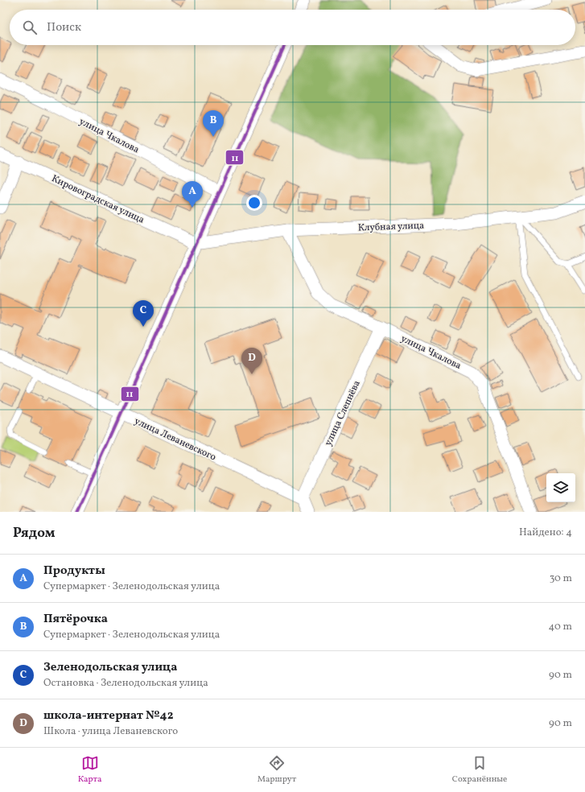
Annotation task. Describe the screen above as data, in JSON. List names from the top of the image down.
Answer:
{
  "streets": {
    "street": [
      "улица Чкалова",
      "Кировоградская улица",
      "Клубная улица",
      "улица Слепнёва",
      "улица Леваневского"
    ]
  },
  "crossings": [
    ["улица Чкалова", "Клубная улица"],
    ["улица Чкалова", "улица Слепнёва"],
    ["Кировоградская улица", "Клубная улица"],
    ["улица Слепнёва", "улица Леваневского"]
  ],
  "lines": ["transit line 11"],
  "page": {
    "search": "Поиск",
    "pins": [
      "B",
      "A",
      "C",
      "D"
    ],
    "heading": ["Рядом", "Найдено: 4"],
    "list": [
      {
        "mark": "A",
        "name": "Продукты",
        "note": "Супермаркет · Зеленодольская улица",
        "value": "30 m"
      },
      {
        "mark": "B",
        "name": "Пятёрочка",
        "note": "Супермаркет · Зеленодольская улица",
        "value": "40 m"
      },
      {
        "mark": "C",
        "name": "Зеленодольская улица",
        "note": "Остановка · Зеленодольская улица",
        "value": "90 m"
      },
      {
        "mark": "D",
        "name": "школа-интернат №42",
        "note": "Школа · улица Леваневского",
        "value": "90 m"
      }
    ],
    "nav": ["Карта", "Маршрут", "Сохранённые"]
  }
}
